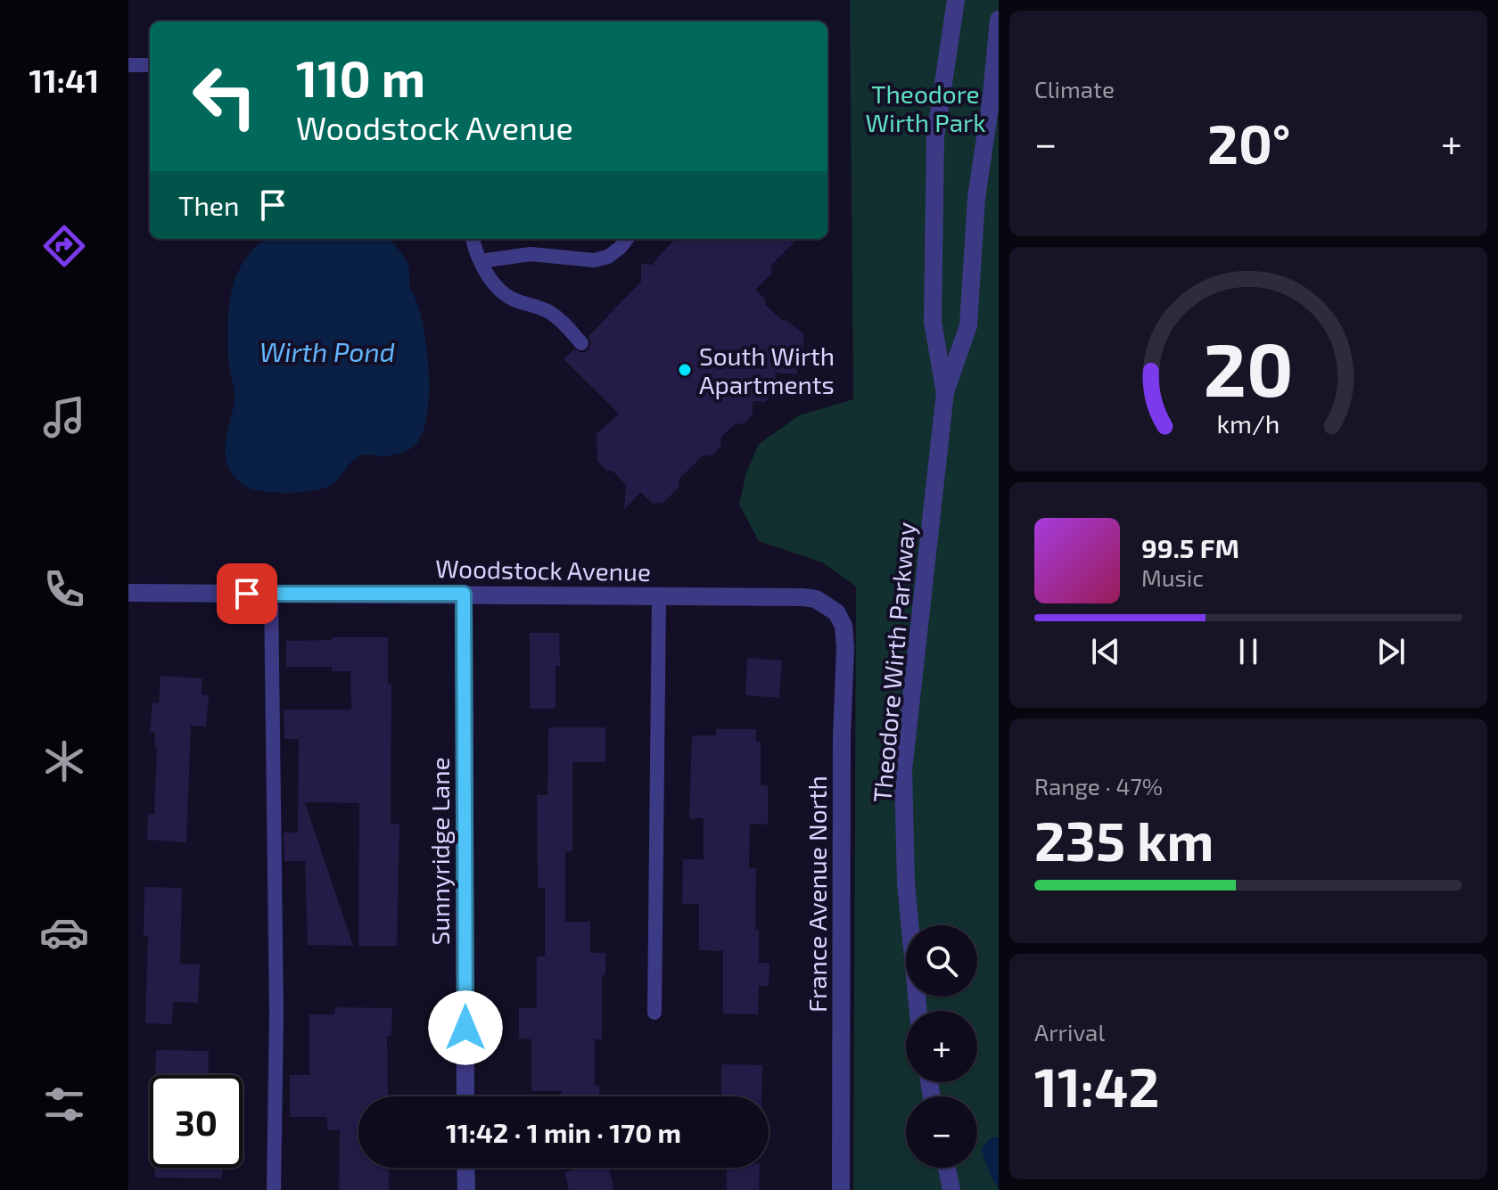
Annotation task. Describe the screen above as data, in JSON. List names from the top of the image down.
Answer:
{
  "streets": {
    "street": [
      "Woodstock Avenue",
      "Theodore Wirth Parkway",
      "Sunnyridge Lane",
      "France Avenue North"
    ]
  },
  "crossings": [
    ["Woodstock Avenue", "Sunnyridge Lane"],
    ["Woodstock Avenue", "France Avenue North"]
  ],
  "water": ["Wirth Pond"],
  "parks": ["Theodore Wirth Park"],
  "places": ["South Wirth Apartments"],
  "page": {
    "tabs": "11:41",
    "tile": [
      "Climate",
      ["Range · 47%", "235 km"],
      ["Arrival", "11:42"]
    ],
    "turn": ["110 m", "Woodstock Avenue"],
    "heat": ["−", "20°", "+"],
    "then": "Then",
    "song": ["99.5 FM", "Music"],
    "map_buttons": ["+", "−"],
    "limit": "30",
    "trip": "11:42 · 1 min · 170 m",
    "gauge": ["20", "km/h"]
  }
}
